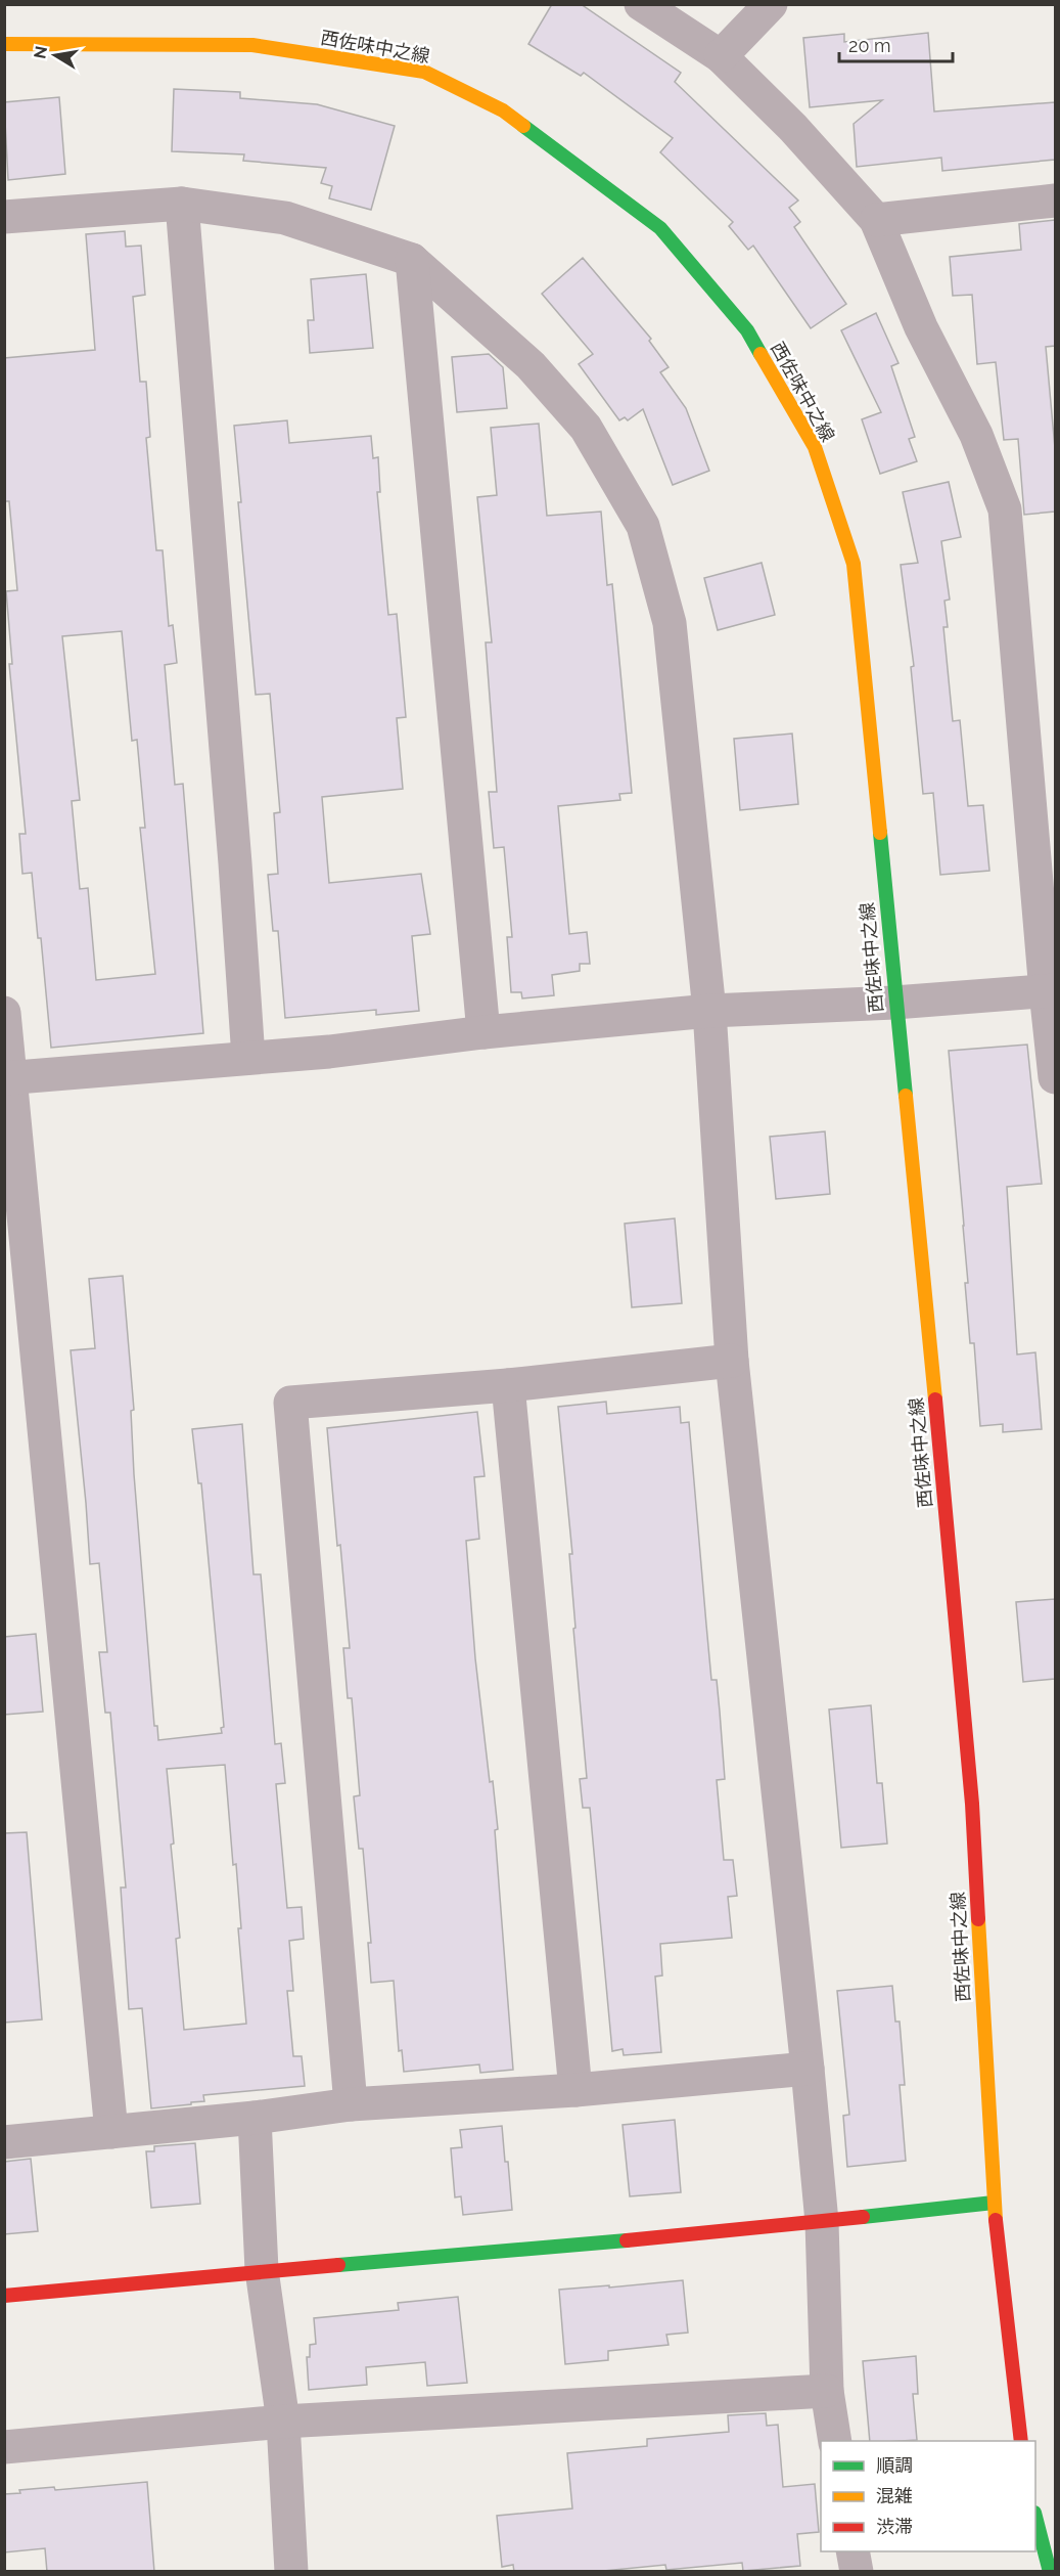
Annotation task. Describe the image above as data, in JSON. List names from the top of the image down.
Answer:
{
  "streets": {
    "main road": ["西佐味中之線"]
  },
  "legend": ["順調", "混雑", "渋滞"],
  "scale_bar": "20 m",
  "north": "left"
}
